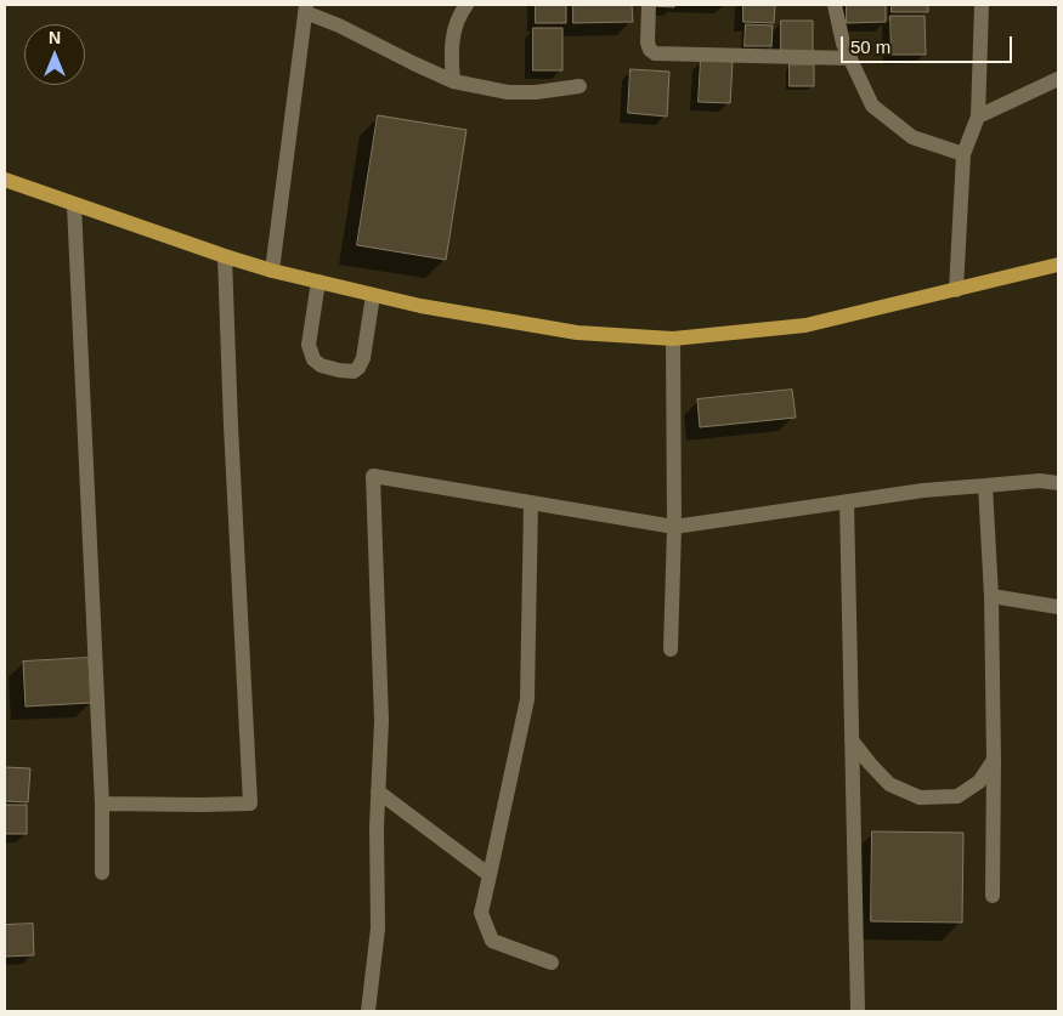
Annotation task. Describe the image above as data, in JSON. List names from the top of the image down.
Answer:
{
  "scale_bar": "50 m",
  "north": "top"
}
